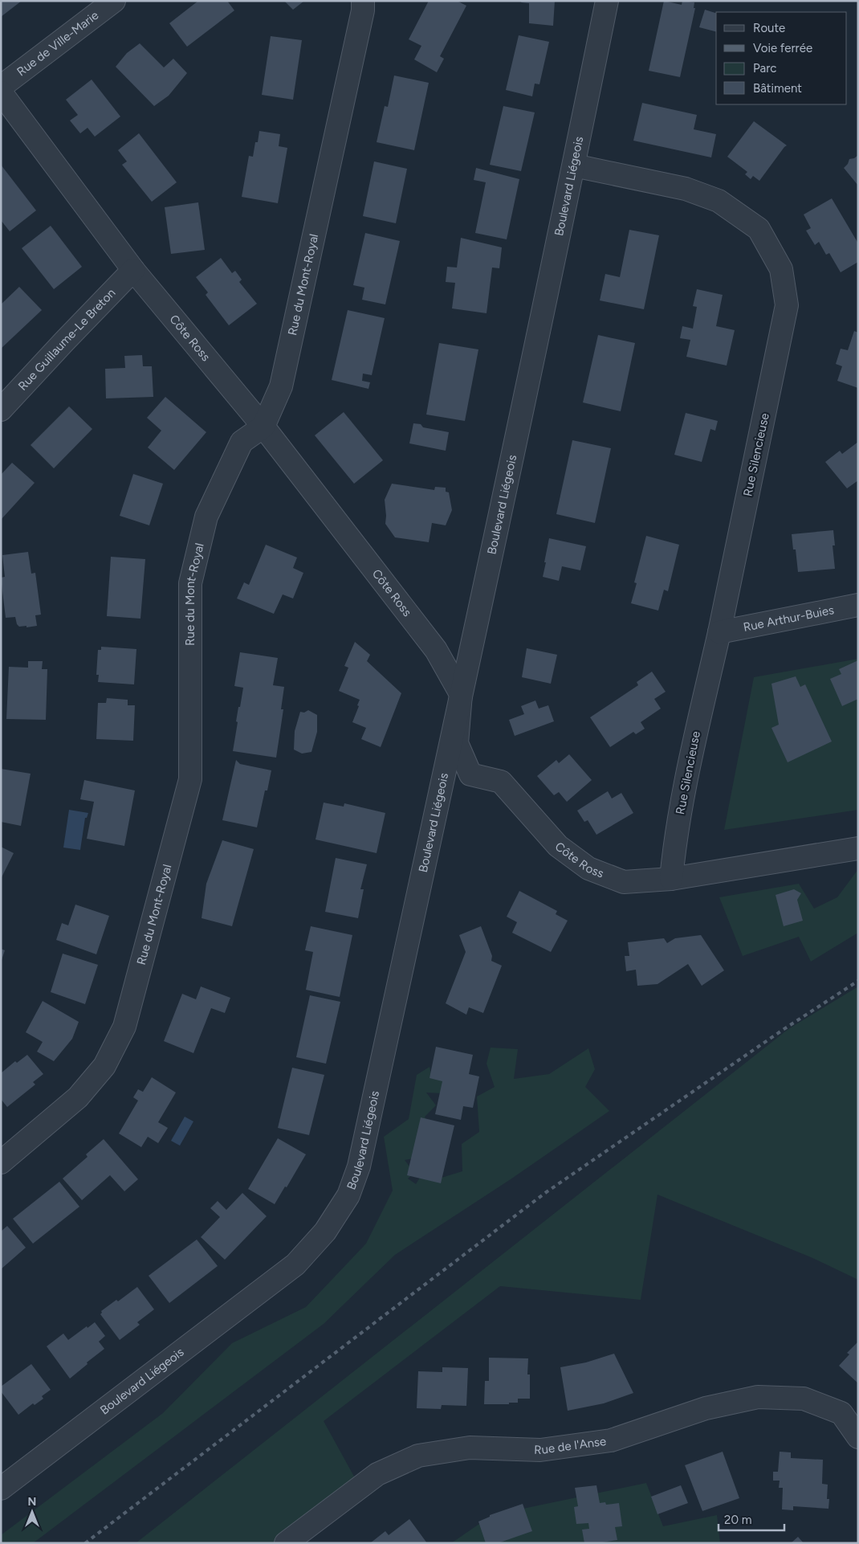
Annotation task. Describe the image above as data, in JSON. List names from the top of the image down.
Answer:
{
  "streets": {
    "street": [
      "Rue de Ville-Marie",
      "Boulevard Liégeois",
      "Rue du Mont-Royal",
      "Côte Ross",
      "Rue Guillaume-Le Breton",
      "Rue Silencieuse",
      "Rue Arthur-Buies",
      "Rue de l'Anse"
    ]
  },
  "crossings": [
    ["Boulevard Liégeois", "Côte Ross"],
    ["Boulevard Liégeois", "Rue Silencieuse"],
    ["Rue du Mont-Royal", "Côte Ross"],
    ["Côte Ross", "Rue Guillaume-Le Breton"],
    ["Côte Ross", "Rue Silencieuse"],
    ["Rue Silencieuse", "Rue Arthur-Buies"]
  ],
  "legend": [
    "Route",
    "Voie ferrée",
    "Parc",
    "Bâtiment"
  ],
  "scale_bar": "20 m",
  "north": "top"
}
